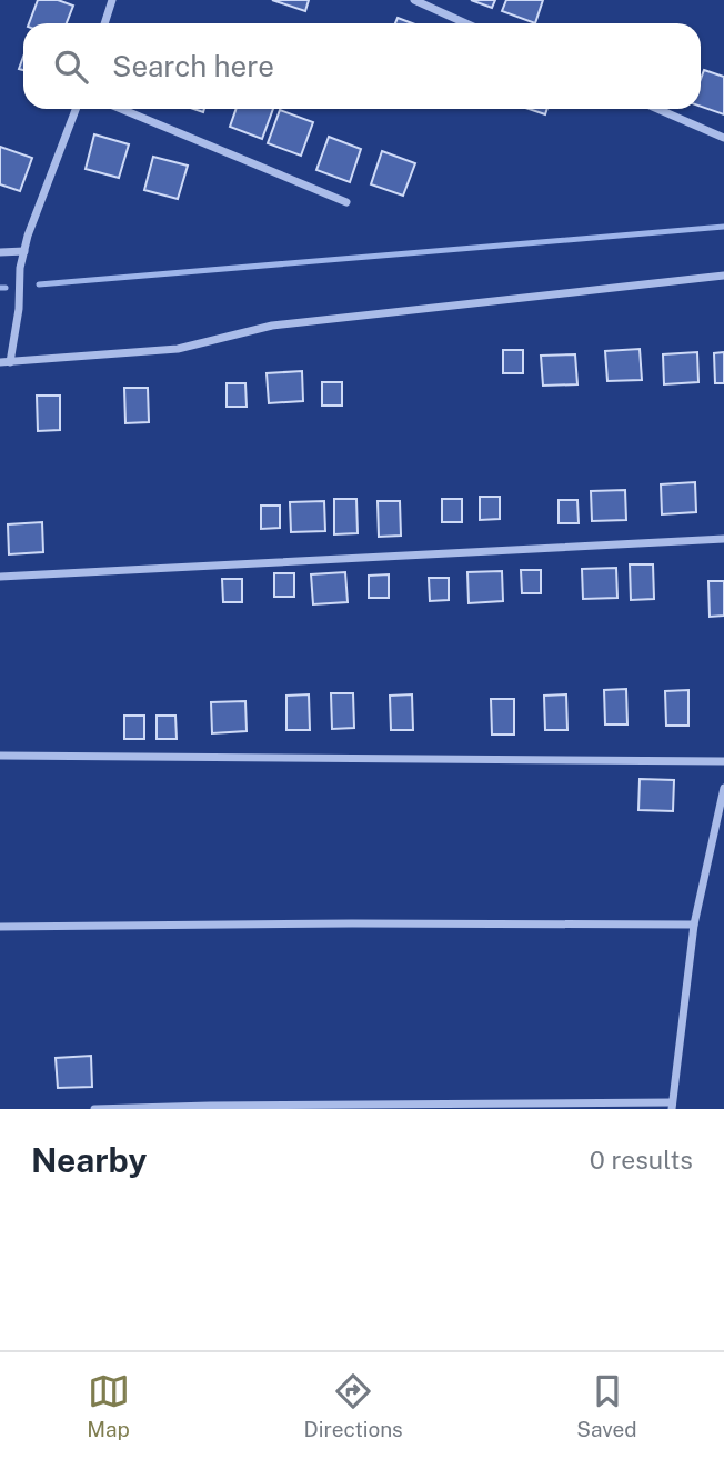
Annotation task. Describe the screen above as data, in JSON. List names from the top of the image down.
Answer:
{
  "page": {
    "search": "Search here",
    "heading": ["Nearby", "0 results"],
    "nav": ["Map", "Directions", "Saved"]
  }
}
